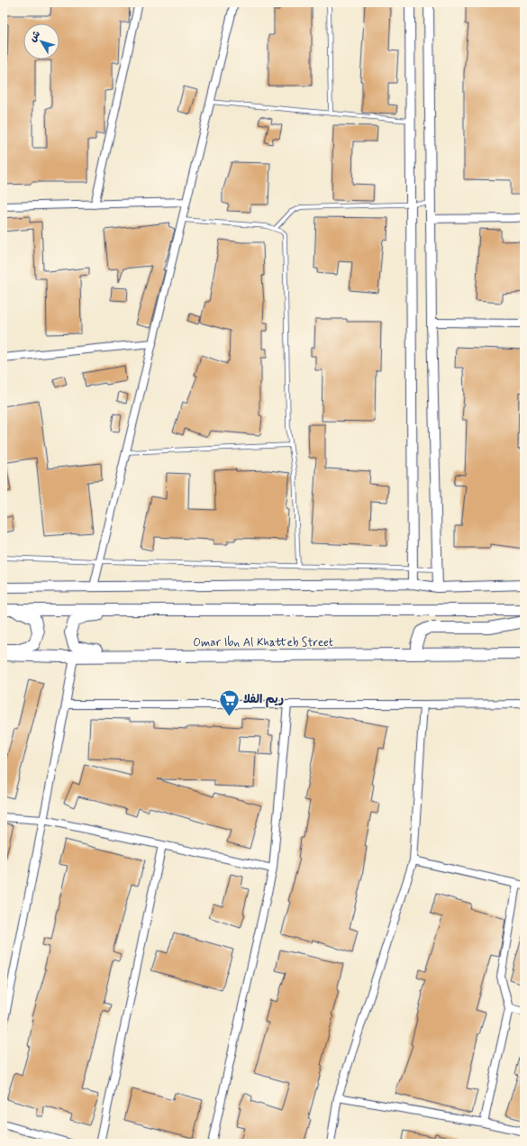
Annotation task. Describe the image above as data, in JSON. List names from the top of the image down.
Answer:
{
  "streets": {
    "main road": ["Omar Ibn Al Khatteb Street"]
  },
  "places": {
    "supermarket": ["ريم الفلا"]
  },
  "north": "top left"
}
